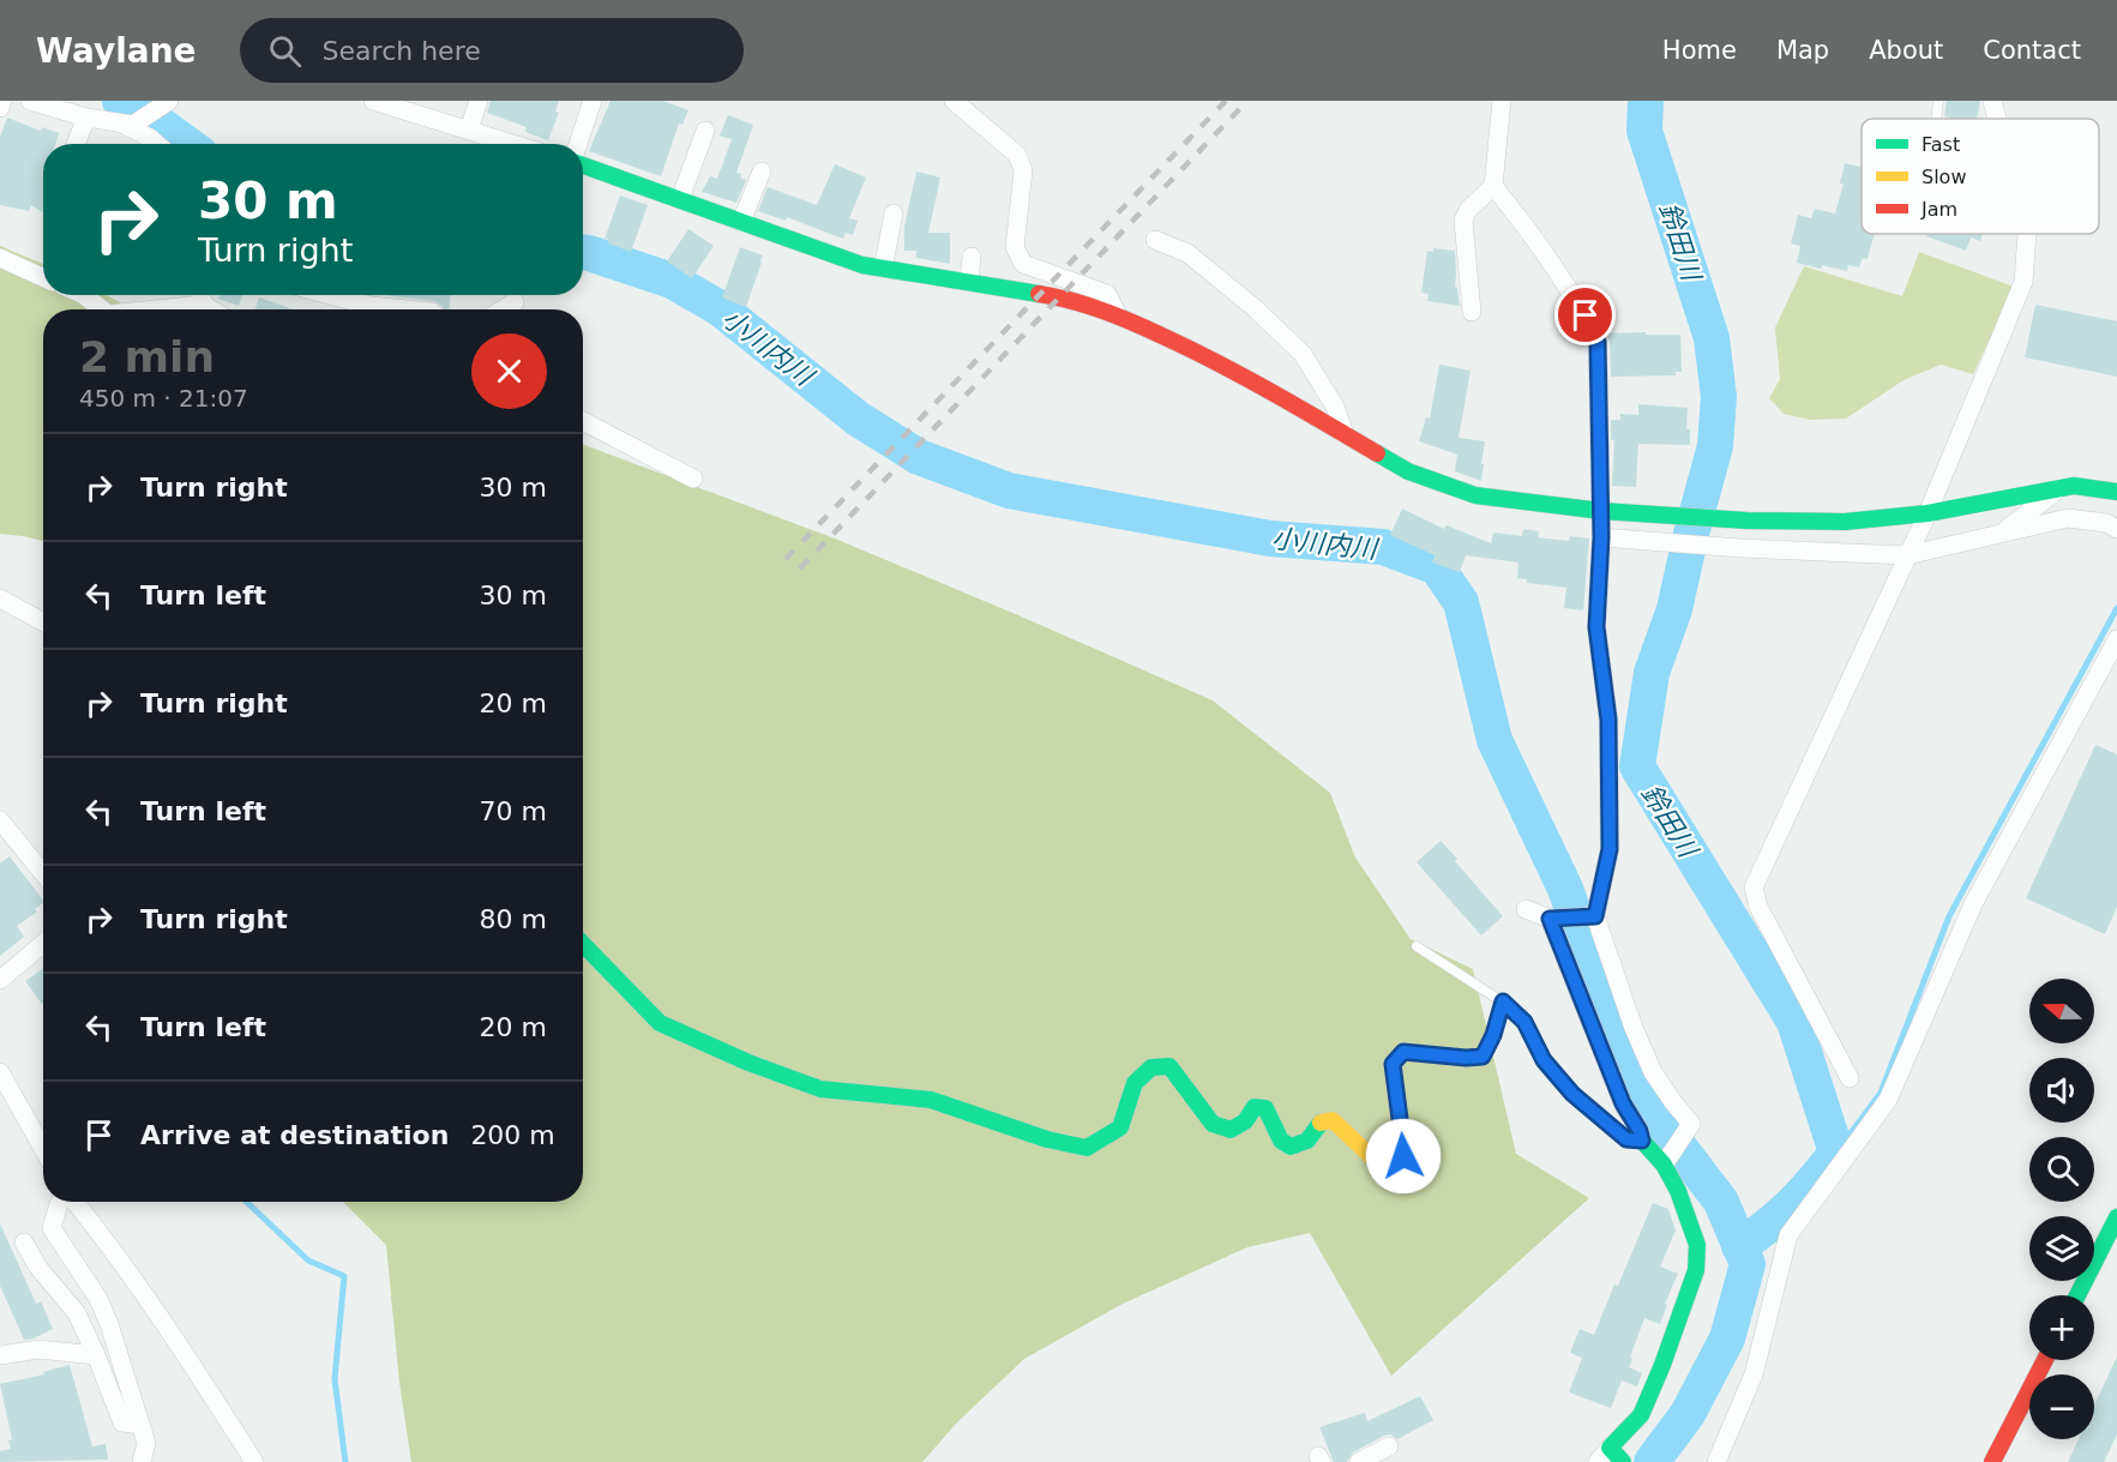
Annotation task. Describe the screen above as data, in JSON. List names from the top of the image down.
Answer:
{
  "water": ["鈴田川", "小川内川"],
  "legend": ["Fast", "Slow", "Jam"],
  "north": "left",
  "page": {
    "header": "Waylane",
    "search": "Search here",
    "nav": [
      "Home",
      "Map",
      "About",
      "Contact"
    ],
    "turn": ["30 m", "Turn right"],
    "heading": ["2 min", "450 m · 21:07"],
    "list": [
      {
        "name": "Turn right",
        "value": "30 m"
      },
      {
        "name": "Turn left",
        "value": "30 m"
      },
      {
        "name": "Turn right",
        "value": "20 m"
      },
      {
        "name": "Turn left",
        "value": "70 m"
      },
      {
        "name": "Turn right",
        "value": "80 m"
      },
      {
        "name": "Turn left",
        "value": "20 m"
      },
      {
        "name": "Arrive at destination",
        "value": "200 m"
      }
    ],
    "map_buttons": ["+", "−"]
  }
}
